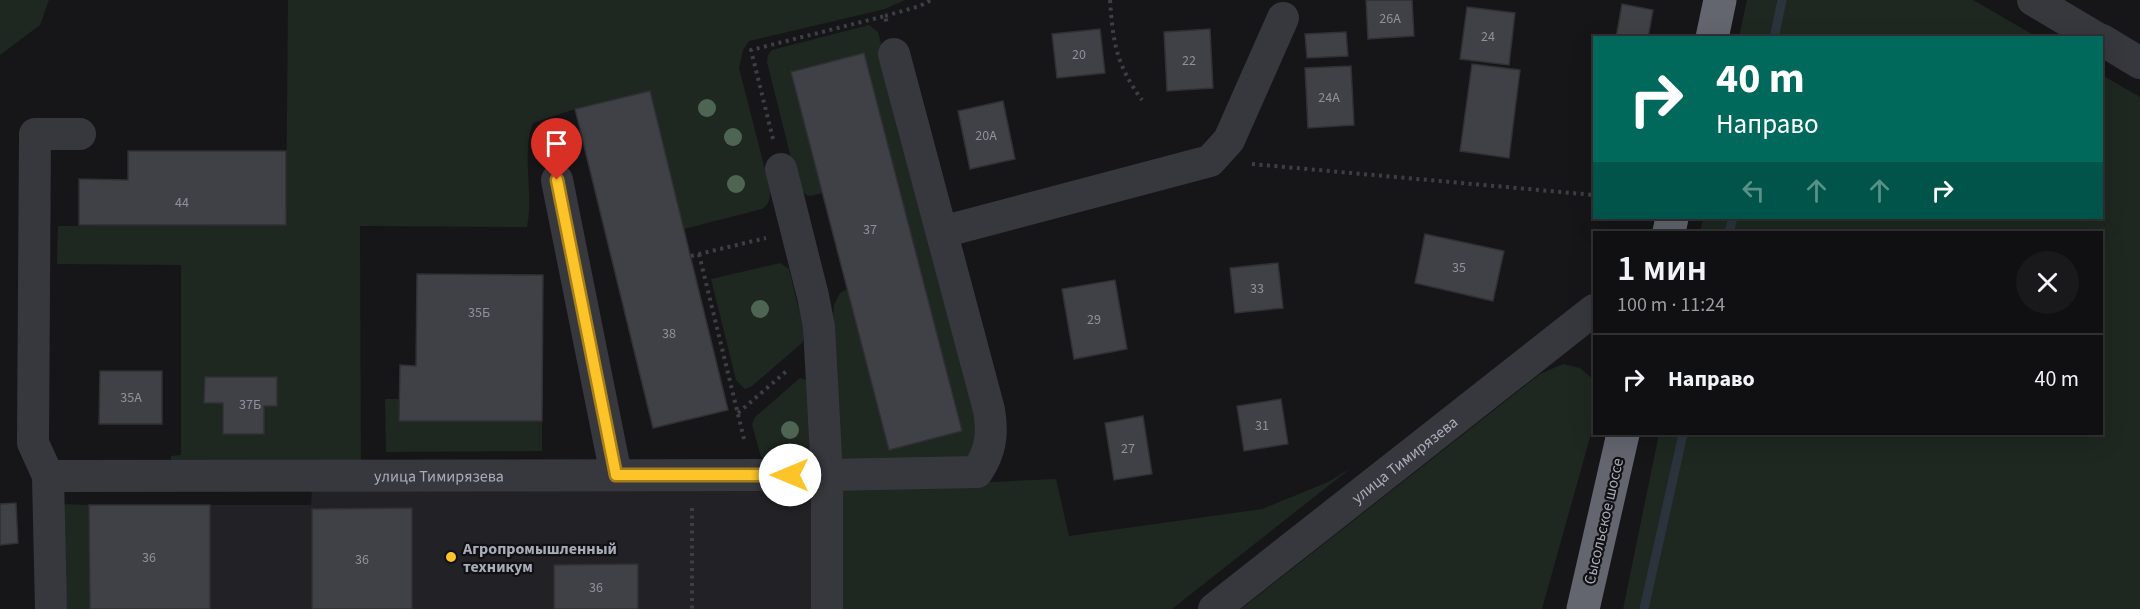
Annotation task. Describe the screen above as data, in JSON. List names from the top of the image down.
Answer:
{
  "streets": {
    "highway": ["Сысольское шоссе"],
    "street": ["улица Тимирязева"]
  },
  "places": ["Агропромышленный техникум"],
  "house_numbers": [
    "26А",
    "24",
    "20",
    "22",
    "24А",
    "20А",
    "44",
    "37",
    "35",
    "33",
    "35Б",
    "29",
    "38",
    "35А",
    "37Б",
    "31",
    "27",
    "36",
    "36",
    "36"
  ],
  "page": {
    "turn": ["40 m", "Направо"],
    "heading": ["1 мин", "100 m · 11:24"],
    "list": [
      {
        "name": "Направо",
        "value": "40 m"
      }
    ]
  }
}
